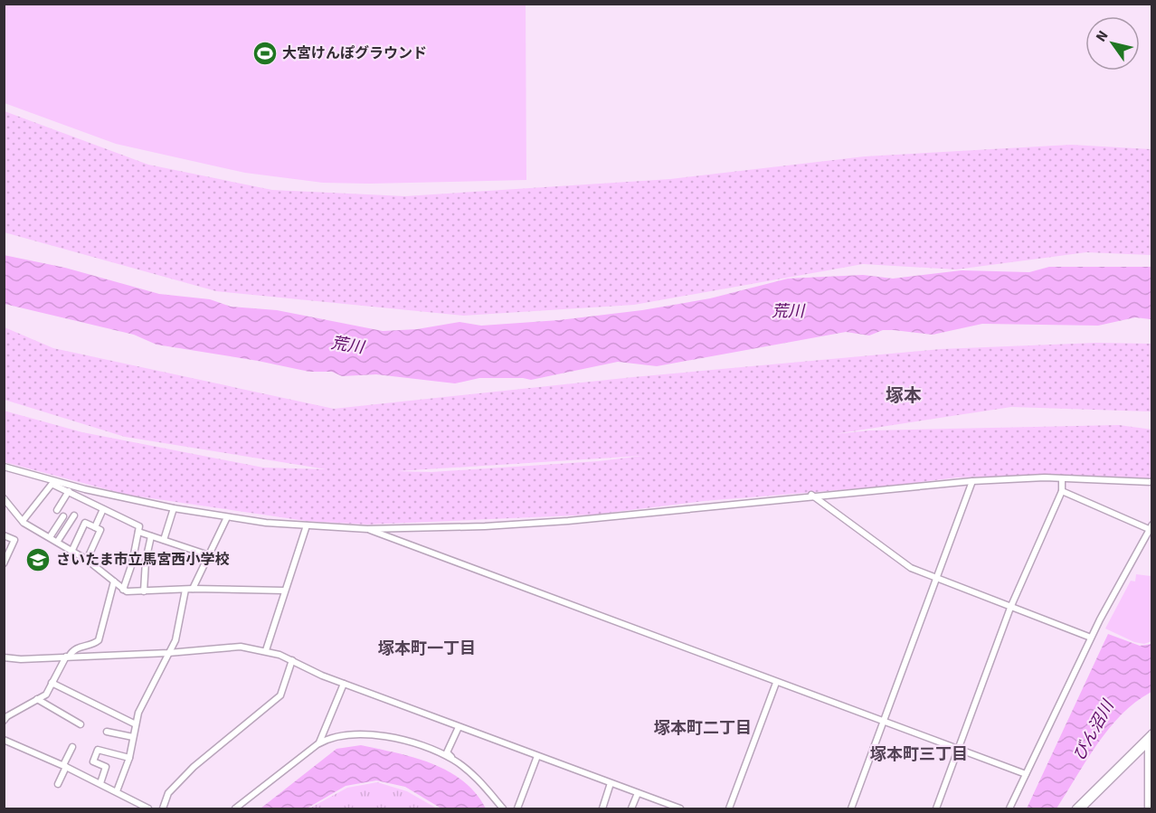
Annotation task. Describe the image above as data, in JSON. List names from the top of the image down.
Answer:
{
  "districts": [
    "塚本",
    "塚本町一丁目",
    "塚本町二丁目",
    "塚本町三丁目"
  ],
  "water": ["荒川", "びん沼川"],
  "places": {
    "sports": ["大宮けんぽグラウンド"],
    "school or university": ["さいたま市立馬宮西小学校"]
  },
  "north": "top left"
}
